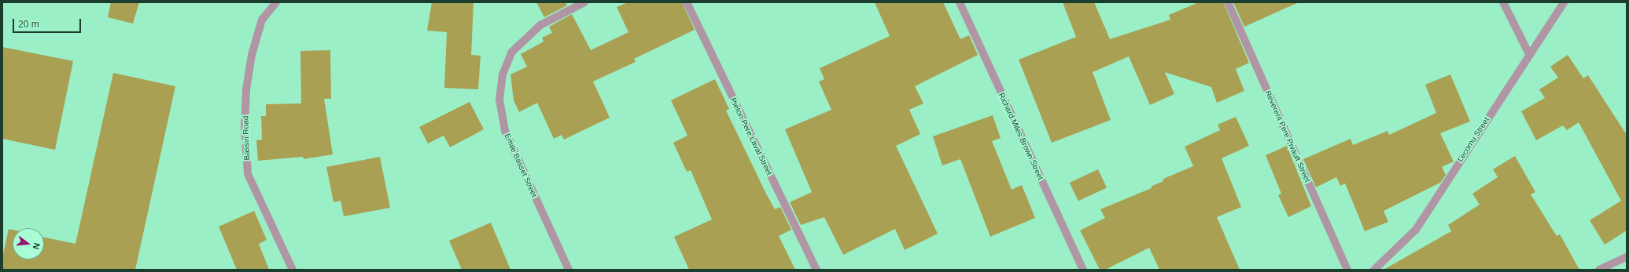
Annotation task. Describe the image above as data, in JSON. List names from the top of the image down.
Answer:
{
  "streets": {
    "street": [
      "Pieton Pere Laval Street",
      "Richard Miles Brown Street",
      "Reverent Pere Pivault Street",
      "Bassin Road",
      "Lecornu Street",
      "Emile Basset Street"
    ]
  },
  "scale_bar": "20 m",
  "north": "right"
}
